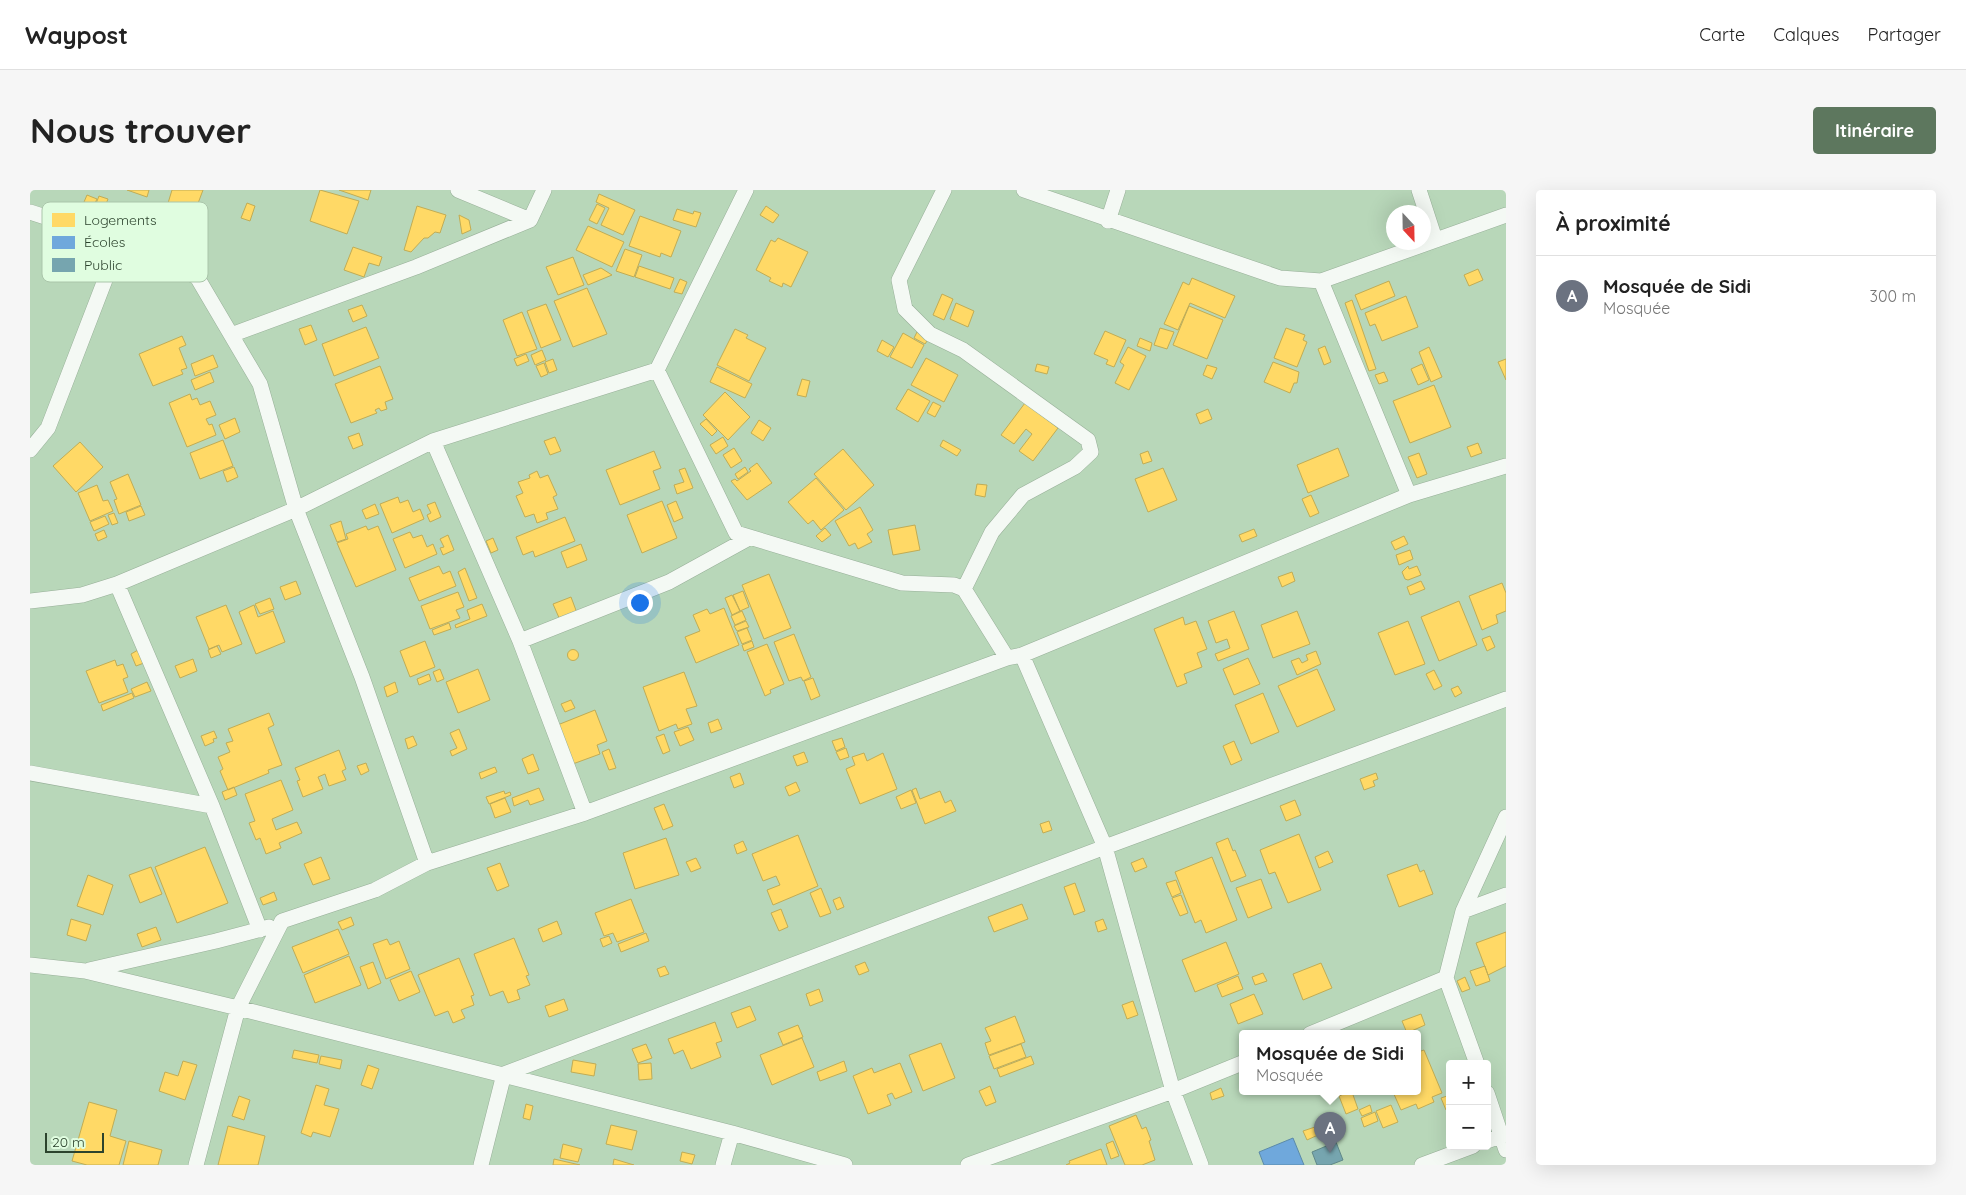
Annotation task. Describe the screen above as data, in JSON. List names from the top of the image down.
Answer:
{
  "legend": ["Logements", "Écoles", "Public"],
  "scale_bar": "20 m",
  "north": "bottom",
  "page": {
    "header": "Waypost",
    "nav": ["Carte", "Calques", "Partager"],
    "buttons": "Itinéraire",
    "title": "Nous trouver",
    "heading": "À proximité",
    "list": [
      {
        "mark": "A",
        "name": "Mosquée de Sidi",
        "note": "Mosquée",
        "value": "300 m"
      }
    ],
    "popup": ["Mosquée de Sidi", "Mosquée"],
    "map_buttons": ["+", "−"],
    "pins": "A",
    "scale": "20 m"
  }
}
